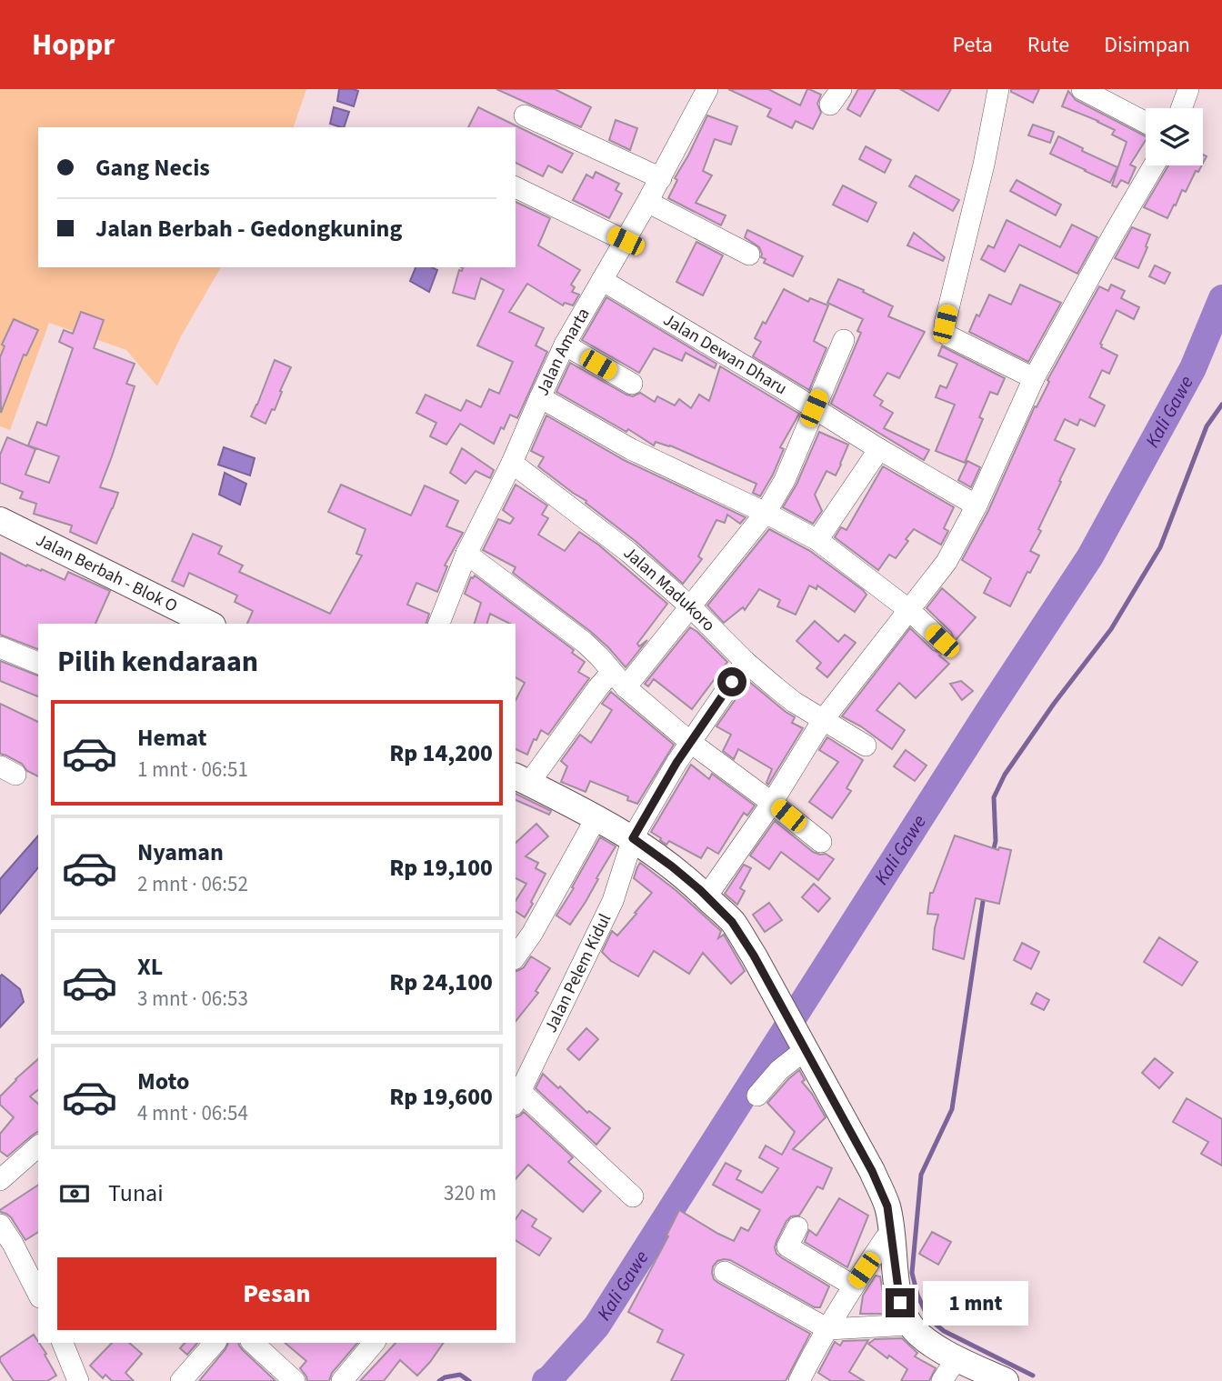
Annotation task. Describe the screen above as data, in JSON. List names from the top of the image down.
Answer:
{
  "streets": {
    "main road": ["Jalan Berbah - Blok O"],
    "street": [
      "Jalan Amarta",
      "Jalan Dewan Dharu",
      "Jalan Madukoro",
      "Jalan Pelem Kidul"
    ]
  },
  "crossings": [
    ["Jalan Amarta", "Jalan Dewan Dharu"],
    ["Jalan Amarta", "Jalan Madukoro"],
    ["Jalan Madukoro", "Jalan Pelem Kidul"]
  ],
  "water": ["Kali Gawe"],
  "page": {
    "header": "Hoppr",
    "nav": ["Peta", "Rute", "Disimpan"],
    "banner": ["Gang Necis", "Jalan Berbah - Gedongkuning"],
    "heading": "Pilih kendaraan",
    "list": [
      {
        "name": "Hemat",
        "note": "1 mnt · 06:51",
        "value": "Rp 14,200"
      },
      {
        "name": "Nyaman",
        "note": "2 mnt · 06:52",
        "value": "Rp 19,100"
      },
      {
        "name": "XL",
        "note": "3 mnt · 06:53",
        "value": "Rp 24,100"
      },
      {
        "name": "Moto",
        "note": "4 mnt · 06:54",
        "value": "Rp 19,600"
      }
    ],
    "pay": ["Tunai", "320 m"],
    "buttons": "Pesan",
    "bubble": "1 mnt"
  }
}
